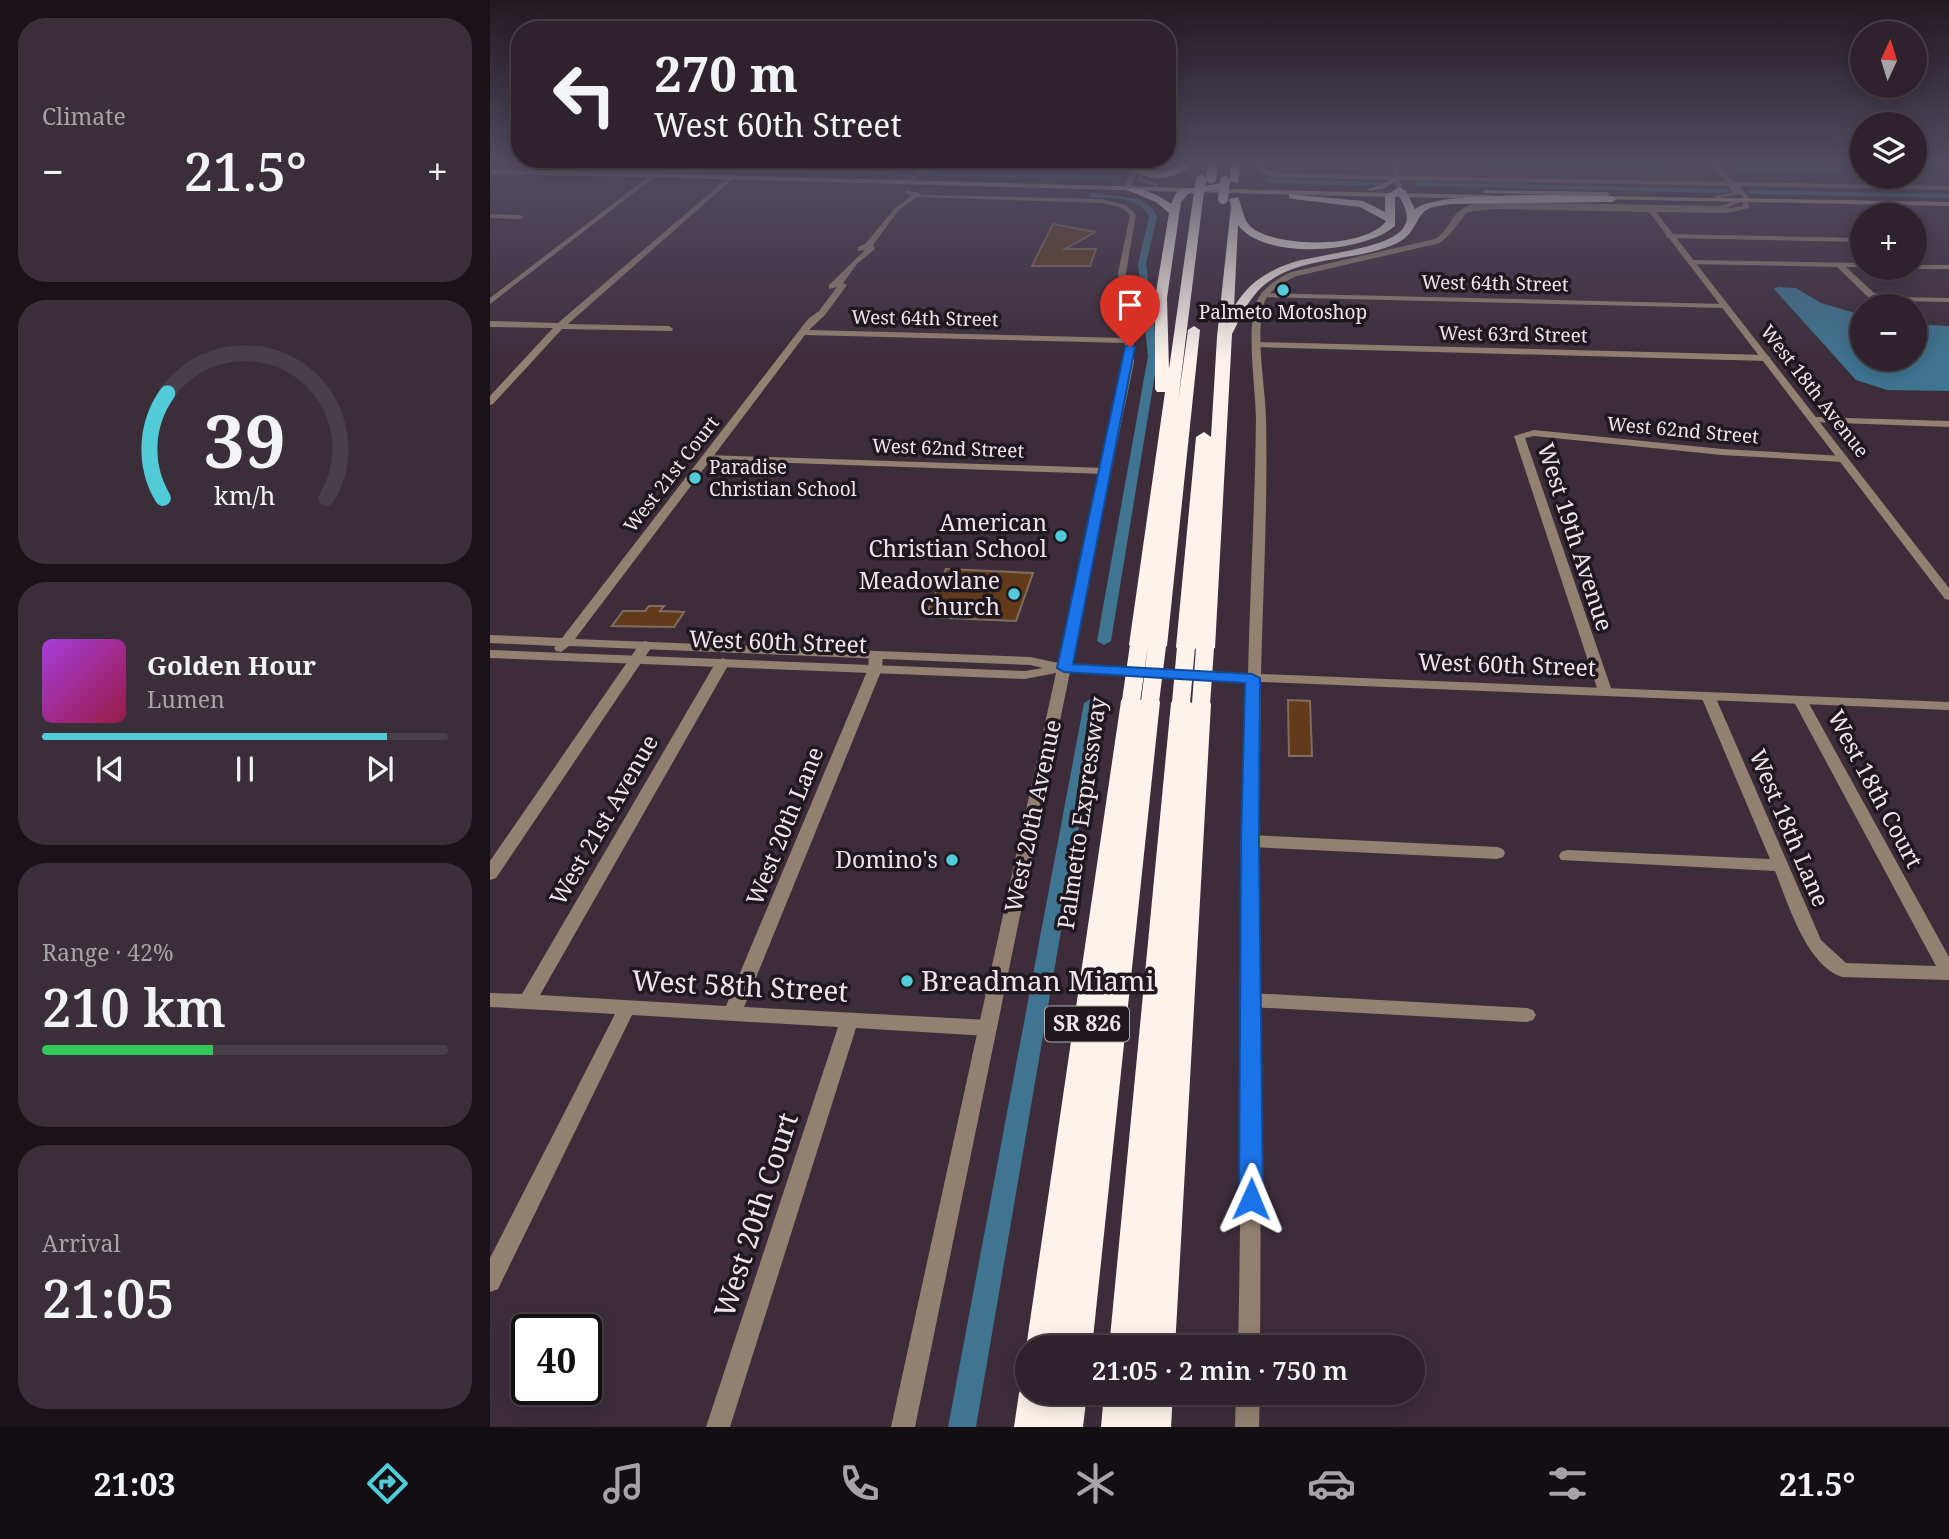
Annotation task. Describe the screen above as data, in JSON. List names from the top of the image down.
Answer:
{
  "streets": {
    "highway": ["Palmetto Expressway", "SR 826"],
    "street": [
      "West 64th Street",
      "West 63rd Street",
      "West 18th Avenue",
      "West 62nd Street",
      "West 21st Court",
      "West 19th Avenue",
      "West 60th Street",
      "West 18th Court",
      "West 20th Avenue",
      "West 21st Avenue",
      "West 20th Lane",
      "West 18th Lane",
      "West 58th Street",
      "West 20th Court"
    ]
  },
  "crossings": [
    ["West 64th Street", "West 18th Avenue"],
    ["West 64th Street", "West 21st Court"],
    ["West 64th Street", "West 20th Avenue"],
    ["West 63rd Street", "West 18th Avenue"],
    ["West 18th Avenue", "West 62nd Street"],
    ["West 62nd Street", "West 21st Court"],
    ["West 62nd Street", "West 19th Avenue"],
    ["West 62nd Street", "West 20th Avenue"],
    ["West 21st Court", "West 60th Street"],
    ["West 19th Avenue", "West 60th Street"],
    ["West 60th Street", "West 18th Court"],
    ["West 60th Street", "West 20th Avenue"],
    ["West 60th Street", "West 21st Avenue"],
    ["West 60th Street", "West 20th Lane"],
    ["West 60th Street", "West 18th Lane"],
    ["West 18th Court", "West 18th Lane"],
    ["West 20th Avenue", "West 58th Street"],
    ["West 21st Avenue", "West 58th Street"],
    ["West 20th Lane", "West 58th Street"],
    ["West 58th Street", "West 20th Court"]
  ],
  "places": [
    "Palmeto Motoshop",
    "Paradise Christian School",
    "American Christian School",
    "Meadowlane Church",
    "Domino's",
    "Breadman Miami"
  ],
  "north": "top",
  "page": {
    "tile": [
      "Climate",
      ["Range · 42%", "210 km"],
      ["Arrival", "21:05"]
    ],
    "map_buttons": ["+", "−"],
    "turn": ["270 m", "West 60th Street"],
    "heat": ["−", "21.5°", "+"],
    "song": ["Golden Hour", "Lumen"],
    "limit": "40",
    "trip": "21:05 · 2 min · 750 m",
    "tabs": ["21:03", "21.5°"],
    "gauge": ["39", "km/h"]
  }
}
